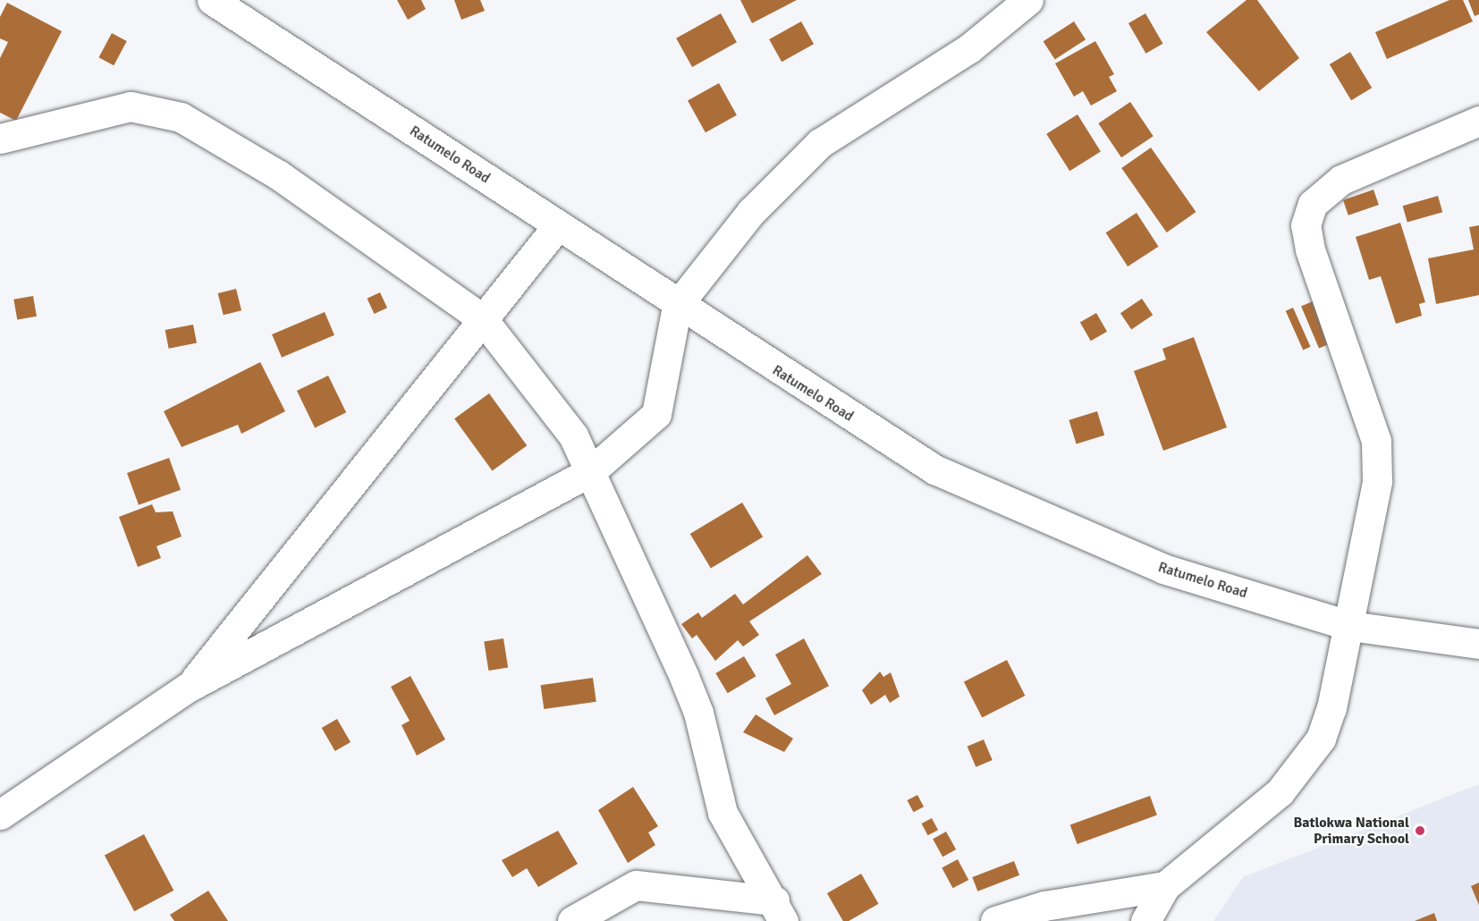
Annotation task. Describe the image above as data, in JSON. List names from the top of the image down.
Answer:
{
  "streets": {
    "street": ["Ratumelo Road"]
  },
  "places": ["Batlokwa National Primary School"]
}
